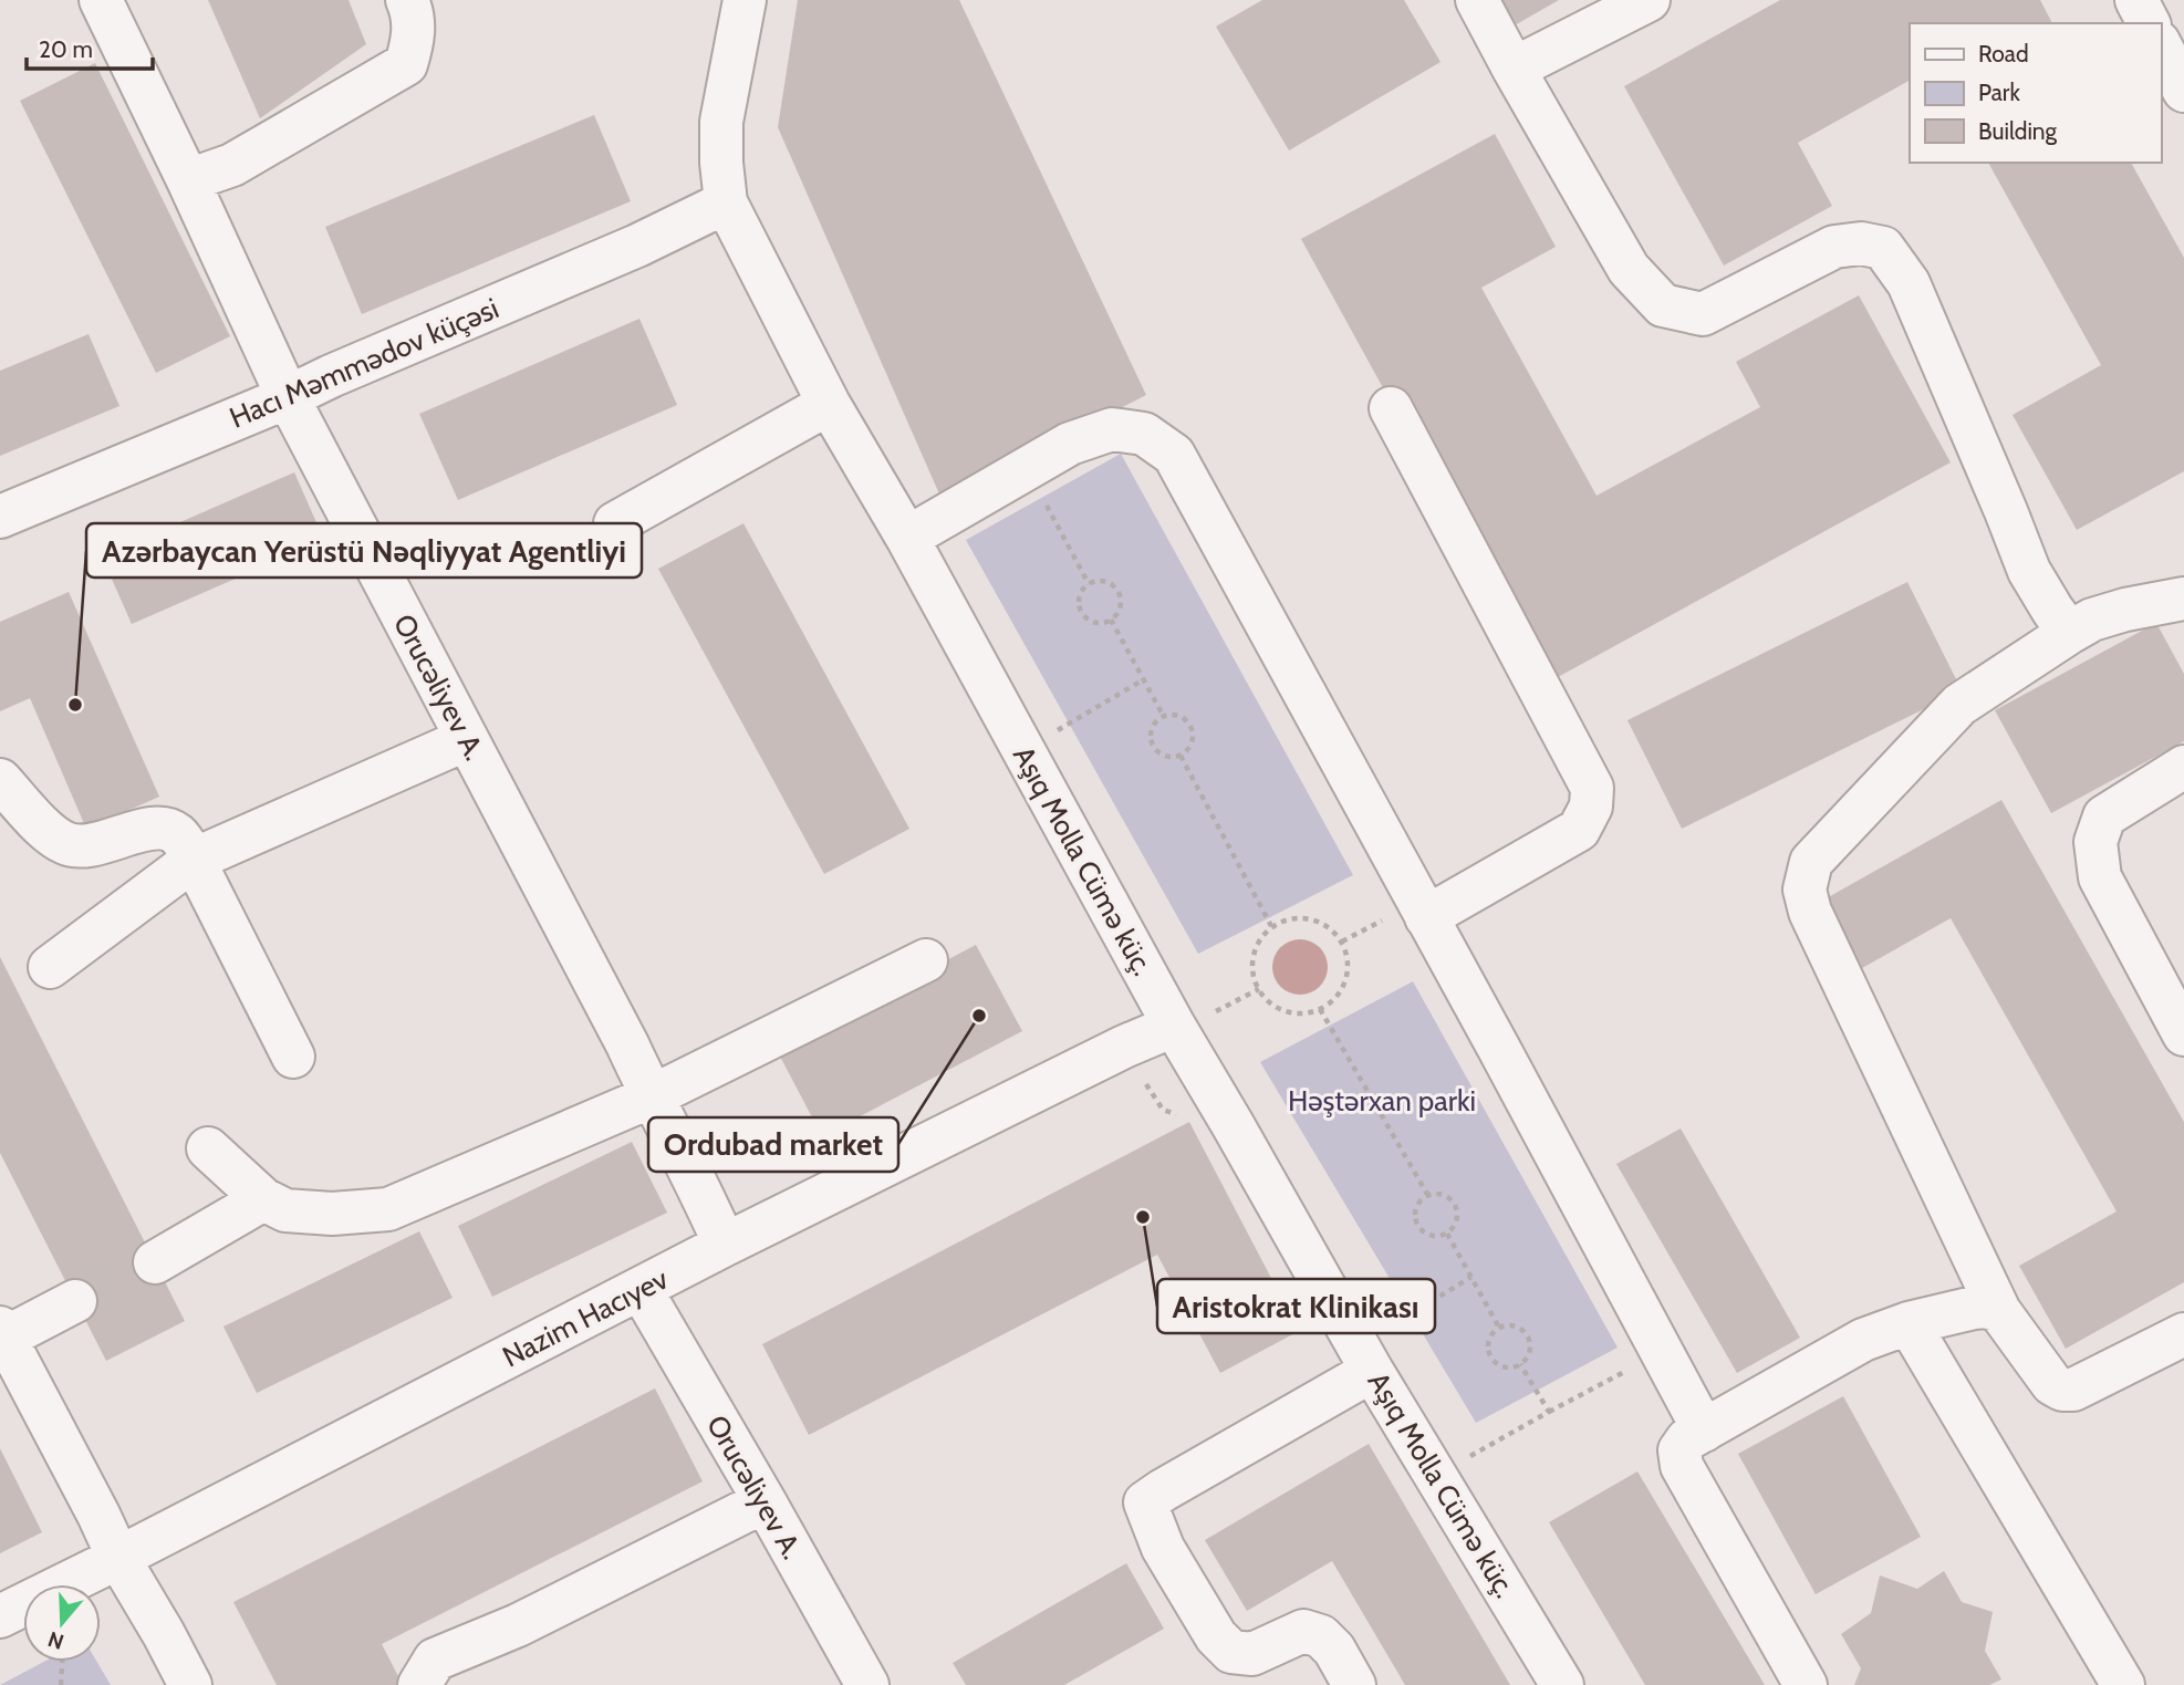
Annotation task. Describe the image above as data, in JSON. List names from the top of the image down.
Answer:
{
  "streets": {
    "street": [
      "Hacı Məmmədov küçəsi",
      "Orucəliyev A.",
      "Aşıq Molla Cümə küç.",
      "Nazim Hacıyev"
    ]
  },
  "crossings": [
    ["Hacı Məmmədov küçəsi", "Orucəliyev A."],
    ["Hacı Məmmədov küçəsi", "Aşıq Molla Cümə küç."],
    ["Orucəliyev A.", "Nazim Hacıyev"],
    ["Aşıq Molla Cümə küç.", "Nazim Hacıyev"]
  ],
  "parks": ["Həştərxan parki"],
  "places": ["Azərbaycan Yerüstü Nəqliyyat Agentliyi", "Ordubad market", "Aristokrat Klinikası"],
  "legend": ["Road", "Park", "Building"],
  "scale_bar": "20 m",
  "north": "bottom"
}
